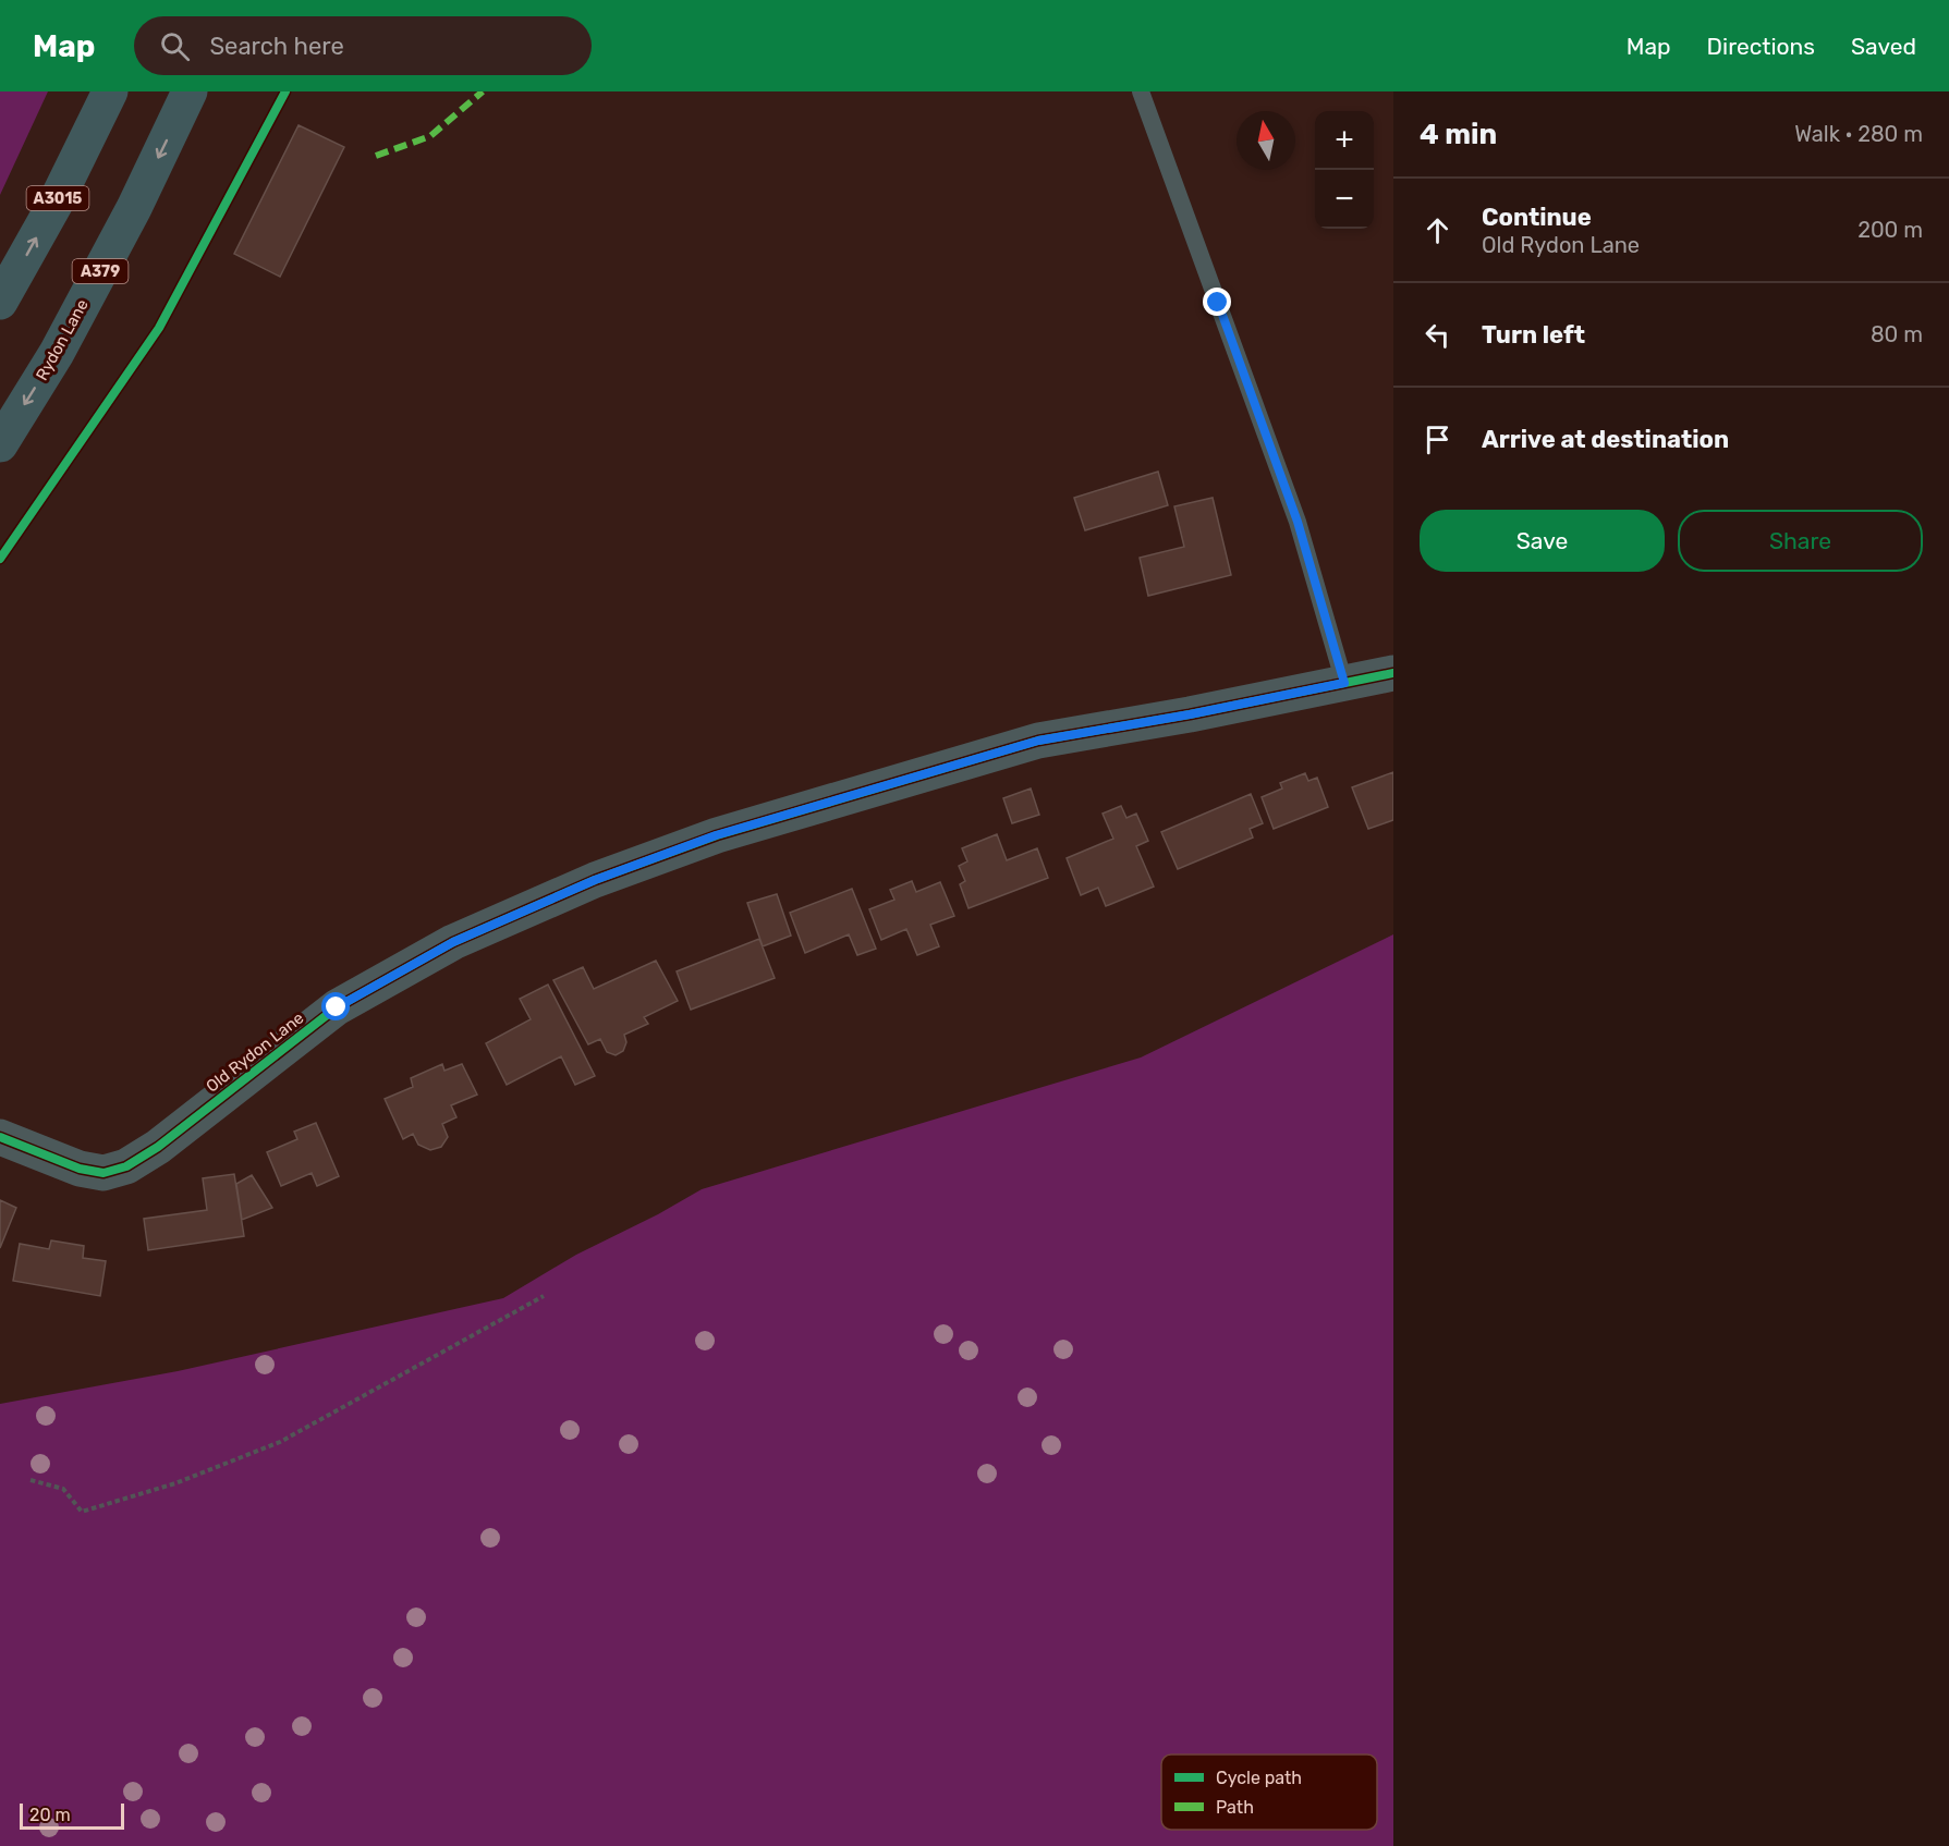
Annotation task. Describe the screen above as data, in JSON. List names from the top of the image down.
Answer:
{
  "streets": {
    "main road": ["A3015", "A379", "Rydon Lane"],
    "street": ["Old Rydon Lane"]
  },
  "legend": ["Cycle path", "Path"],
  "scale_bar": "20 m",
  "north": "top",
  "page": {
    "header": "Map",
    "search": "Search here",
    "nav": ["Map", "Directions", "Saved"],
    "heading": ["4 min", "Walk · 280 m"],
    "map_buttons": ["+", "−"],
    "list": [
      ["Continue", "Old Rydon Lane", "200 m"],
      ["Turn left", "80 m"],
      "Arrive at destination"
    ],
    "buttons": ["Save", "Share"],
    "scale": "20 m"
  }
}
